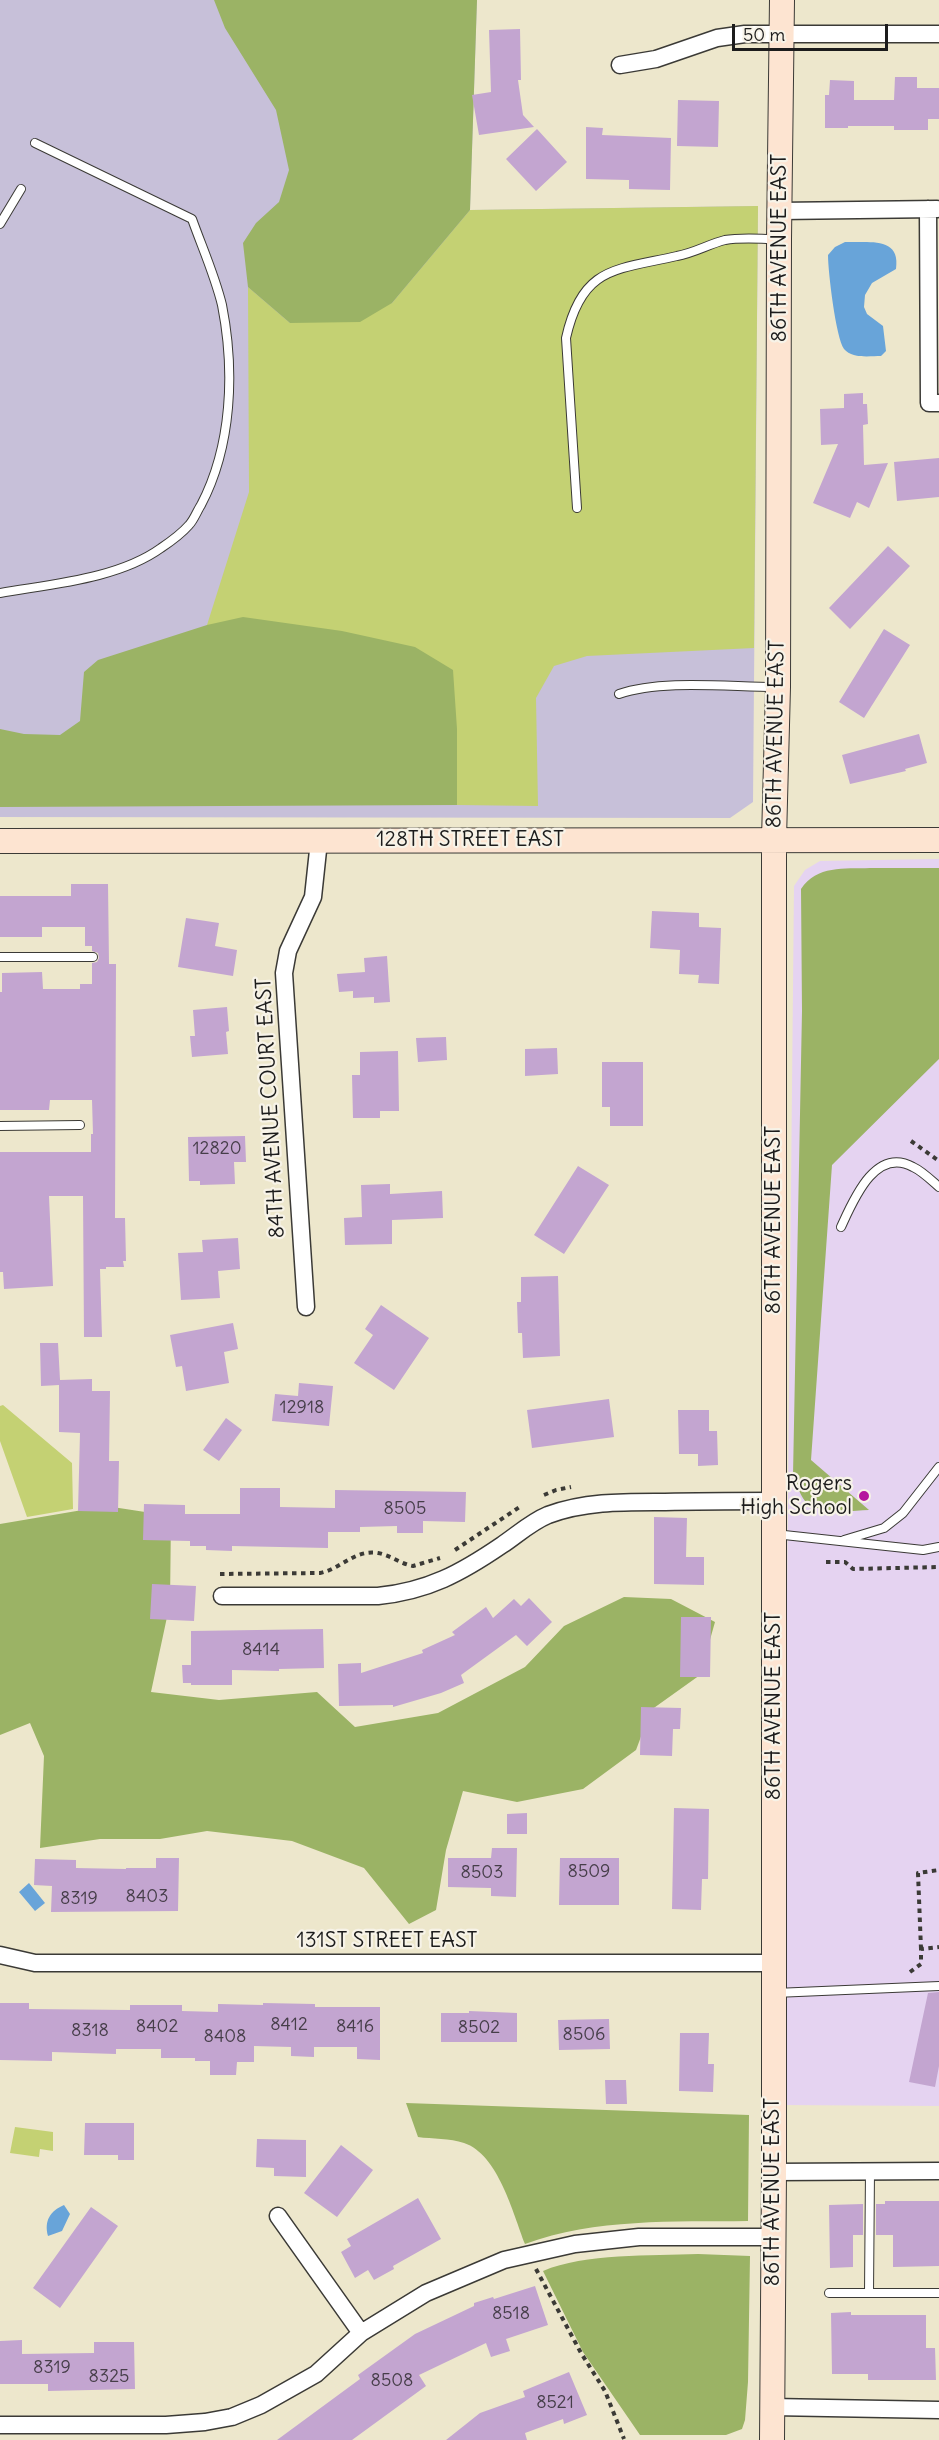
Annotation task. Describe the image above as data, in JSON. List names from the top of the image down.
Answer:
{
  "streets": {
    "street": [
      "86TH AVENUE EAST",
      "128TH STREET EAST",
      "84TH AVENUE COURT EAST",
      "131ST STREET EAST"
    ]
  },
  "crossings": [
    ["86TH AVENUE EAST", "128TH STREET EAST"],
    ["86TH AVENUE EAST", "131ST STREET EAST"],
    ["128TH STREET EAST", "84TH AVENUE COURT EAST"]
  ],
  "places": ["Rogers High School"],
  "house_numbers": [
    "12820",
    "12918",
    "8505",
    "8414",
    "8509",
    "8503",
    "8403",
    "8319",
    "8412",
    "8402",
    "8416",
    "8502",
    "8318",
    "8506",
    "8408",
    "8518",
    "8319",
    "8325",
    "8508",
    "8521"
  ],
  "scale_bar": "50 m"
}
